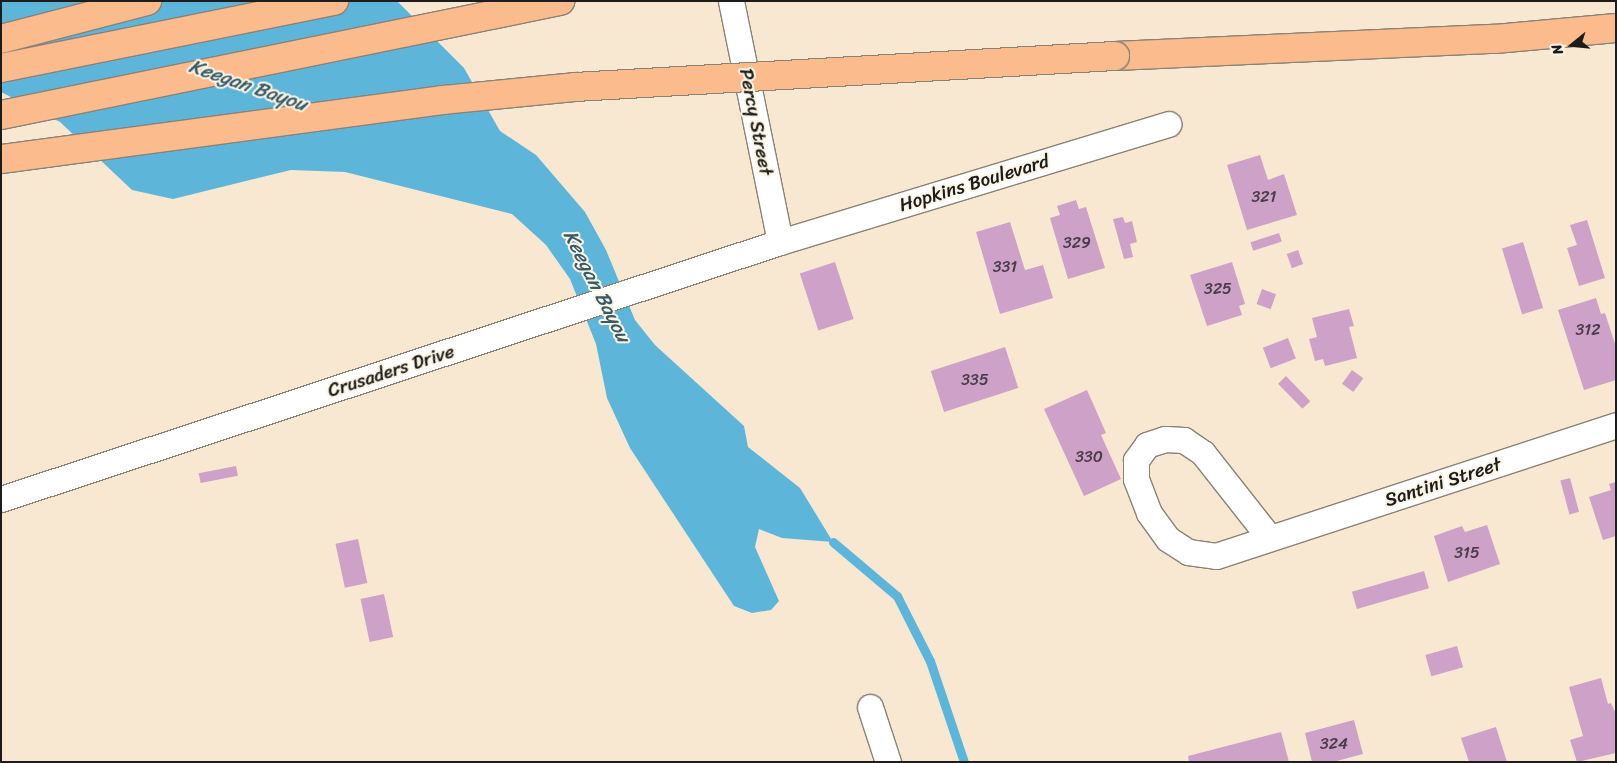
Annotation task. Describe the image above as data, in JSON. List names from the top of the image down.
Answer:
{
  "streets": {
    "street": [
      "Percy Street",
      "Hopkins Boulevard",
      "Crusaders Drive",
      "Santini Street"
    ]
  },
  "crossings": [
    ["Percy Street", "Hopkins Boulevard"],
    ["Percy Street", "Crusaders Drive"],
    ["Hopkins Boulevard", "Crusaders Drive"]
  ],
  "water": ["Keegan Bayou"],
  "house_numbers": [
    "321",
    "329",
    "331",
    "325",
    "312",
    "335",
    "330",
    "315",
    "324"
  ],
  "north": "left"
}
